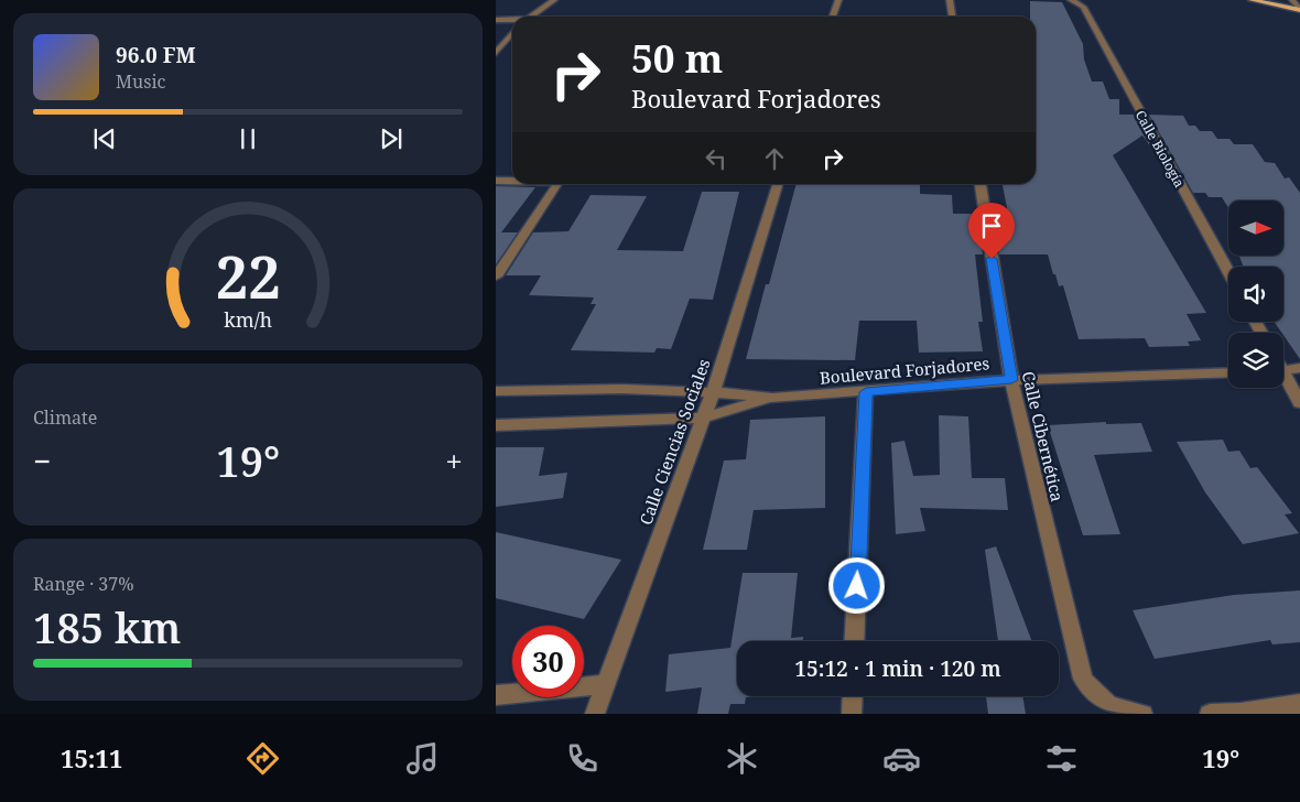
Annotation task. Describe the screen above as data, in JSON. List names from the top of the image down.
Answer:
{
  "streets": {
    "street": [
      "Calle Biología",
      "Boulevard Forjadores",
      "Calle Cibernética",
      "Calle Ciencias Sociales"
    ]
  },
  "crossings": [
    ["Boulevard Forjadores", "Calle Cibernética"],
    ["Boulevard Forjadores", "Calle Ciencias Sociales"]
  ],
  "north": "right",
  "page": {
    "turn": ["50 m", "Boulevard Forjadores"],
    "song": ["96.0 FM", "Music"],
    "tile": [
      "Climate",
      ["Range · 37%", "185 km"]
    ],
    "heat": ["−", "19°", "+"],
    "limit": "30",
    "trip": "15:12 · 1 min · 120 m",
    "tabs": ["15:11", "19°"],
    "gauge": ["22", "km/h"]
  }
}
